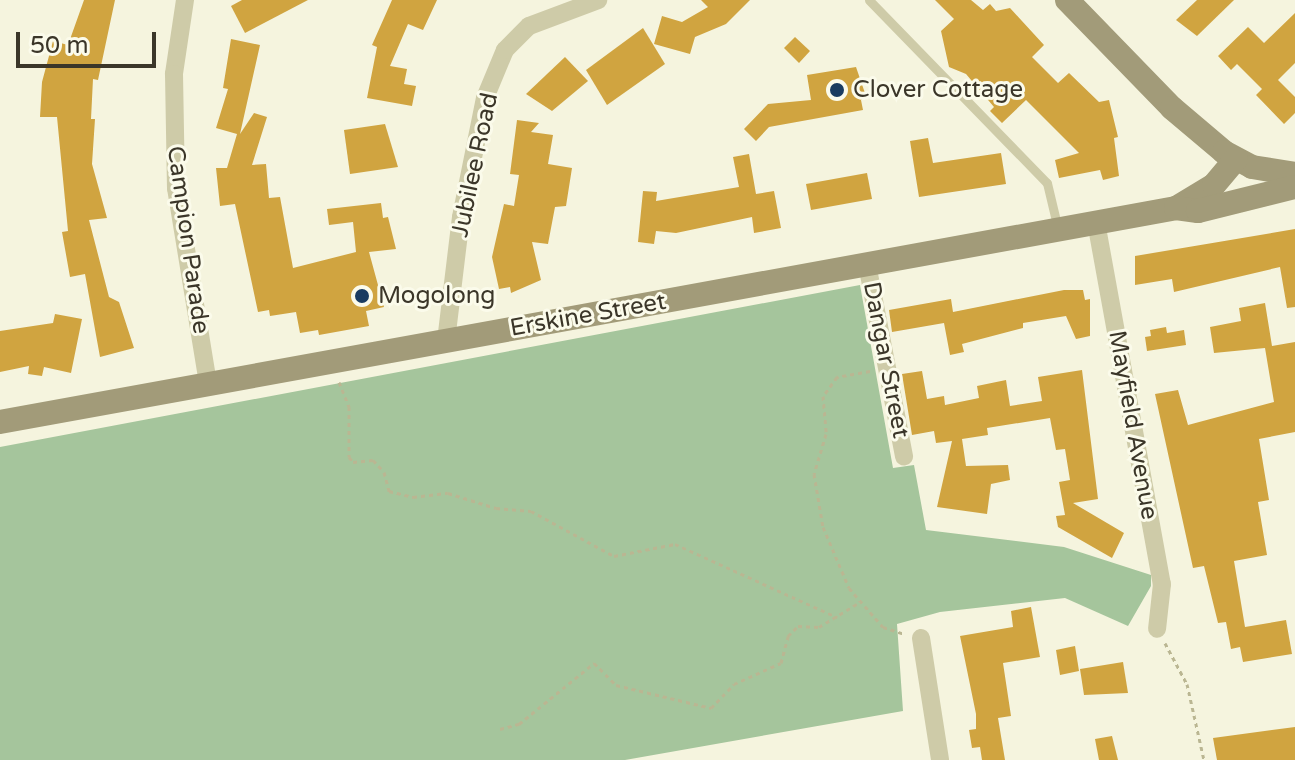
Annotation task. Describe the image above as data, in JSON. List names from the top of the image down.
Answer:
{
  "streets": {
    "street": [
      "Jubilee Road",
      "Campion Parade",
      "Erskine Street",
      "Dangar Street",
      "Mayfield Avenue"
    ]
  },
  "crossings": [
    ["Jubilee Road", "Erskine Street"],
    ["Campion Parade", "Erskine Street"],
    ["Erskine Street", "Dangar Street"],
    ["Erskine Street", "Mayfield Avenue"]
  ],
  "places": ["Clover Cottage", "Mogolong"],
  "scale_bar": "50 m"
}
